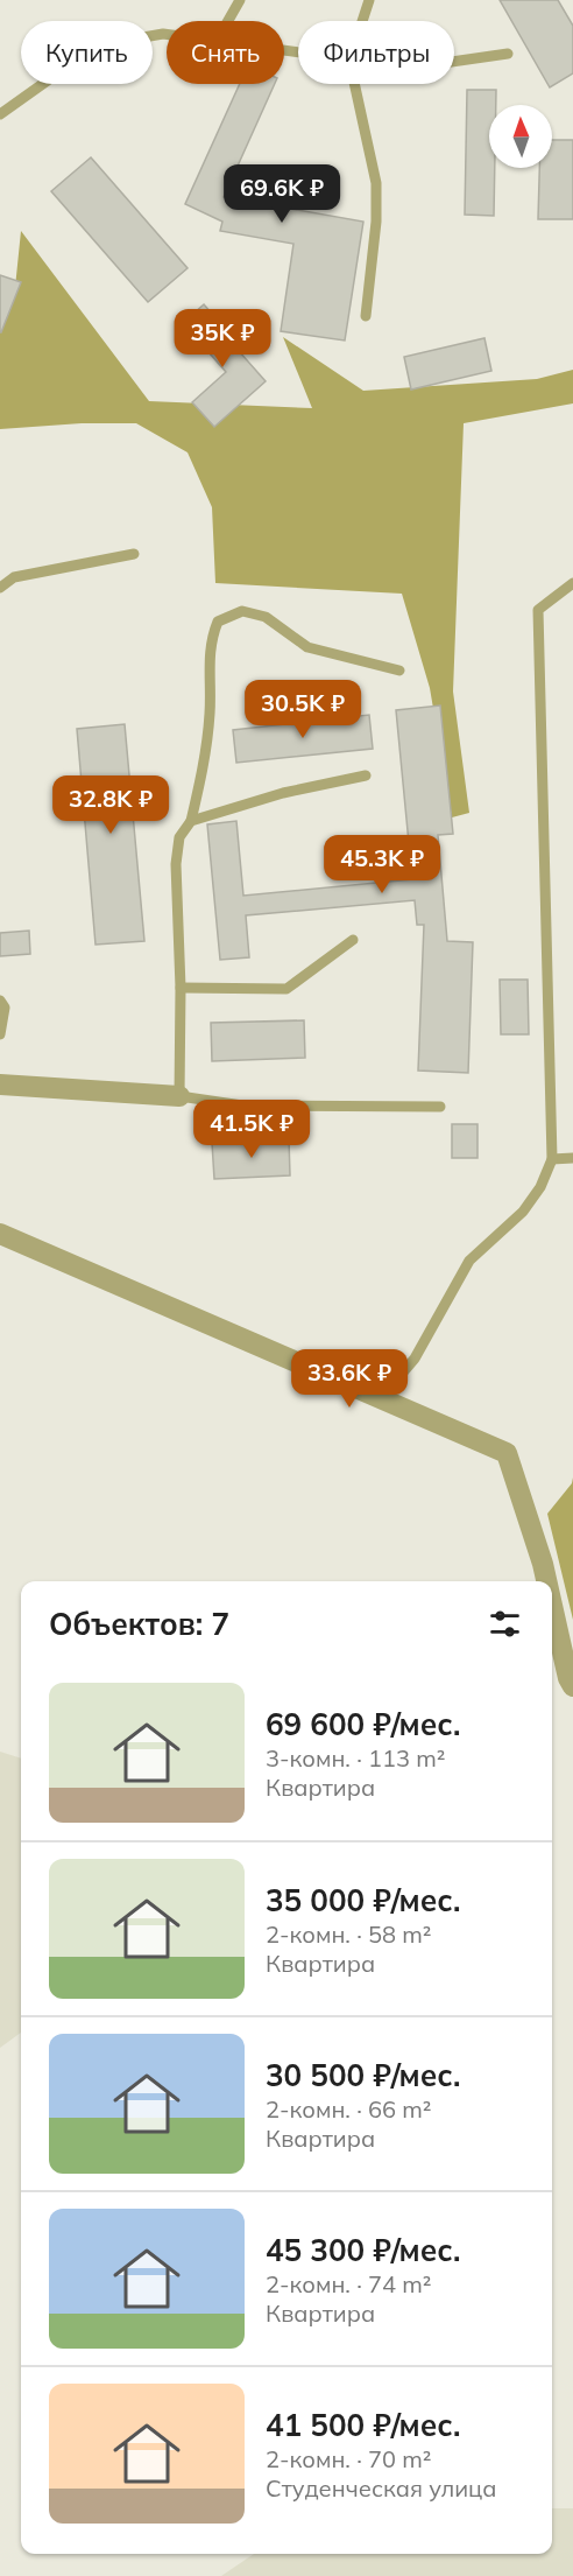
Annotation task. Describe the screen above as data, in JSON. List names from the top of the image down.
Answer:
{
  "north": "top",
  "page": {
    "chip": ["Купить", "Снять", "Фильтры"],
    "price": [
      "69.6K ₽",
      "35K ₽",
      "30.5K ₽",
      "32.8K ₽",
      "45.3K ₽",
      "41.5K ₽",
      "33.6K ₽"
    ],
    "heading": "Объектов: 7",
    "list": [
      {
        "name": "69 600 ₽/мес.",
        "note": "3-комн. · 113 m² · Квартира"
      },
      {
        "name": "35 000 ₽/мес.",
        "note": "2-комн. · 58 m² · Квартира"
      },
      {
        "name": "30 500 ₽/мес.",
        "note": "2-комн. · 66 m² · Квартира"
      },
      {
        "name": "45 300 ₽/мес.",
        "note": "2-комн. · 74 m² · Квартира"
      },
      {
        "name": "41 500 ₽/мес.",
        "note": "2-комн. · 70 m² · Студенческая улица"
      }
    ]
  }
}
